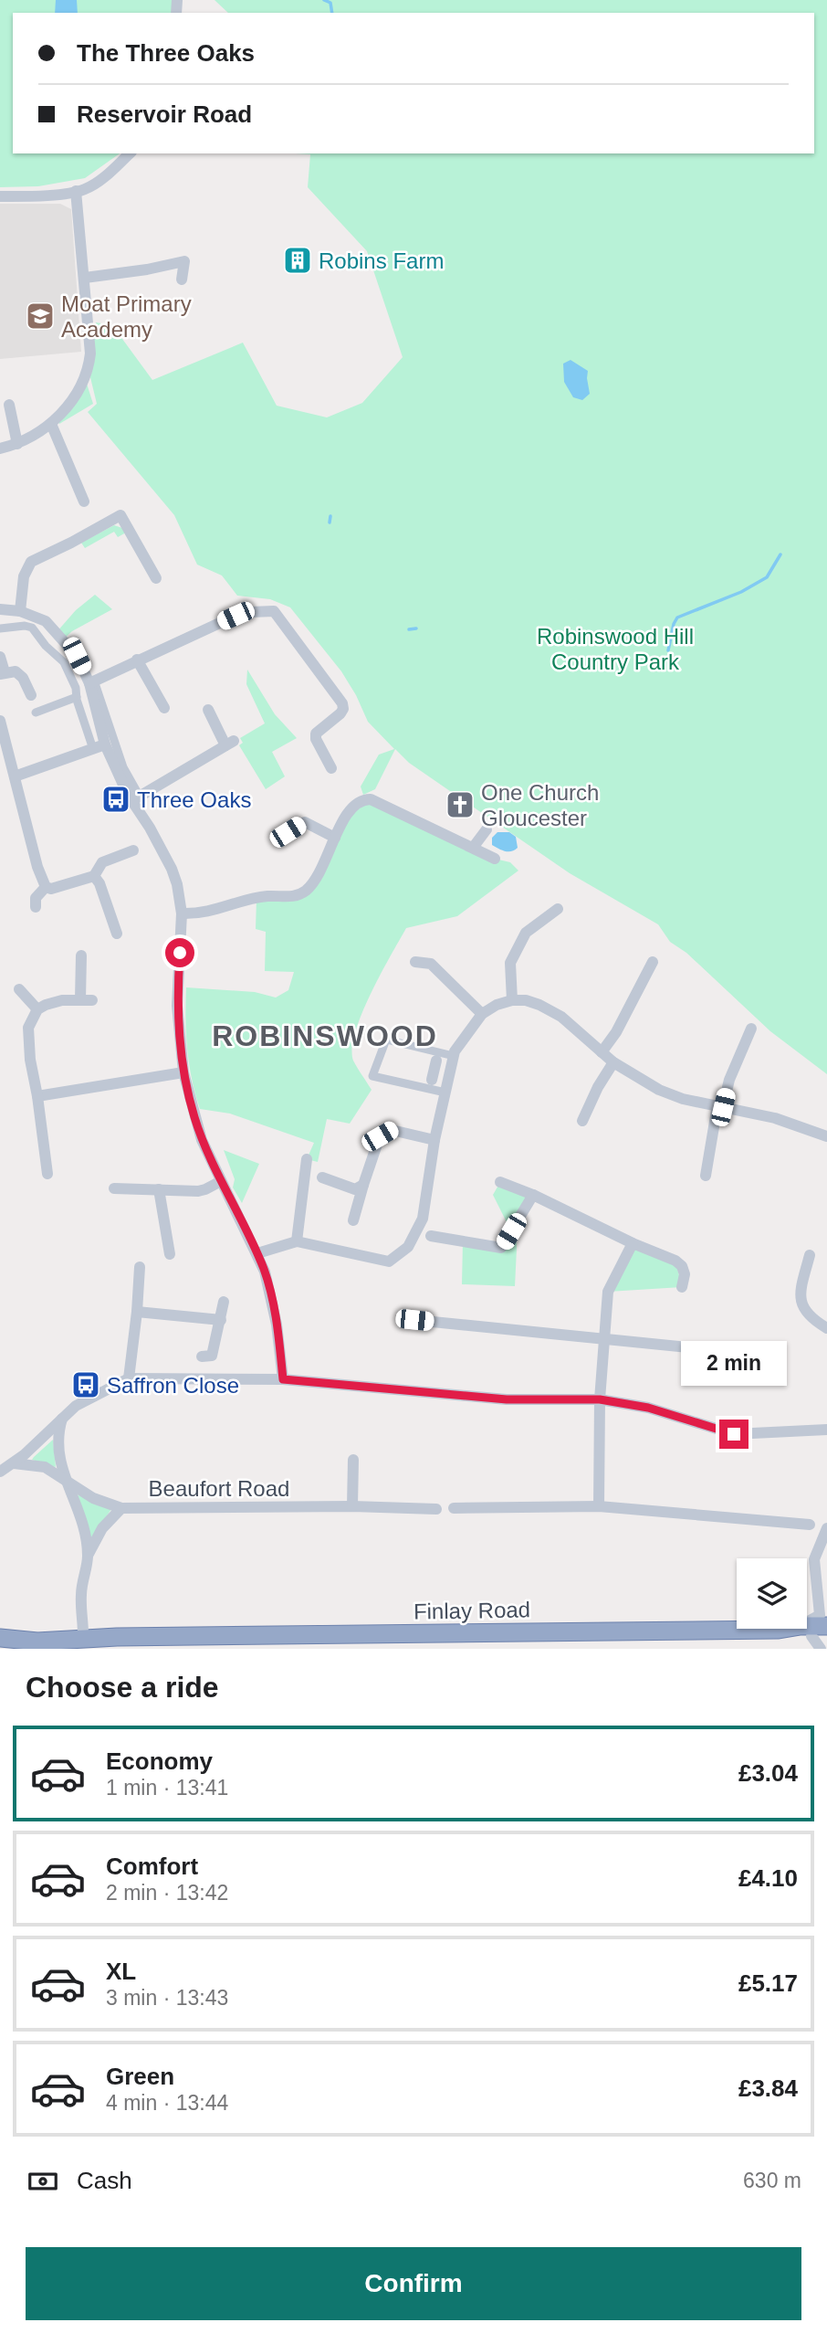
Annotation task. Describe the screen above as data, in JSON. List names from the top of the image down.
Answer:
{
  "streets": {
    "highway": ["Finlay Road"],
    "street": ["Beaufort Road"]
  },
  "districts": ["ROBINSWOOD"],
  "parks": ["Robinswood Hill Country Park"],
  "places": {
    "building": ["Robins Farm"],
    "school or university": ["Moat Primary Academy"],
    "bus stop": ["Three Oaks", "Saffron Close"],
    "church": ["One Church Gloucester"]
  },
  "page": {
    "banner": ["The Three Oaks", "Reservoir Road"],
    "bubble": "2 min",
    "heading": "Choose a ride",
    "list": [
      {
        "name": "Economy",
        "note": "1 min · 13:41",
        "value": "£3.04"
      },
      {
        "name": "Comfort",
        "note": "2 min · 13:42",
        "value": "£4.10"
      },
      {
        "name": "XL",
        "note": "3 min · 13:43",
        "value": "£5.17"
      },
      {
        "name": "Green",
        "note": "4 min · 13:44",
        "value": "£3.84"
      }
    ],
    "pay": ["Cash", "630 m"],
    "buttons": "Confirm"
  }
}
